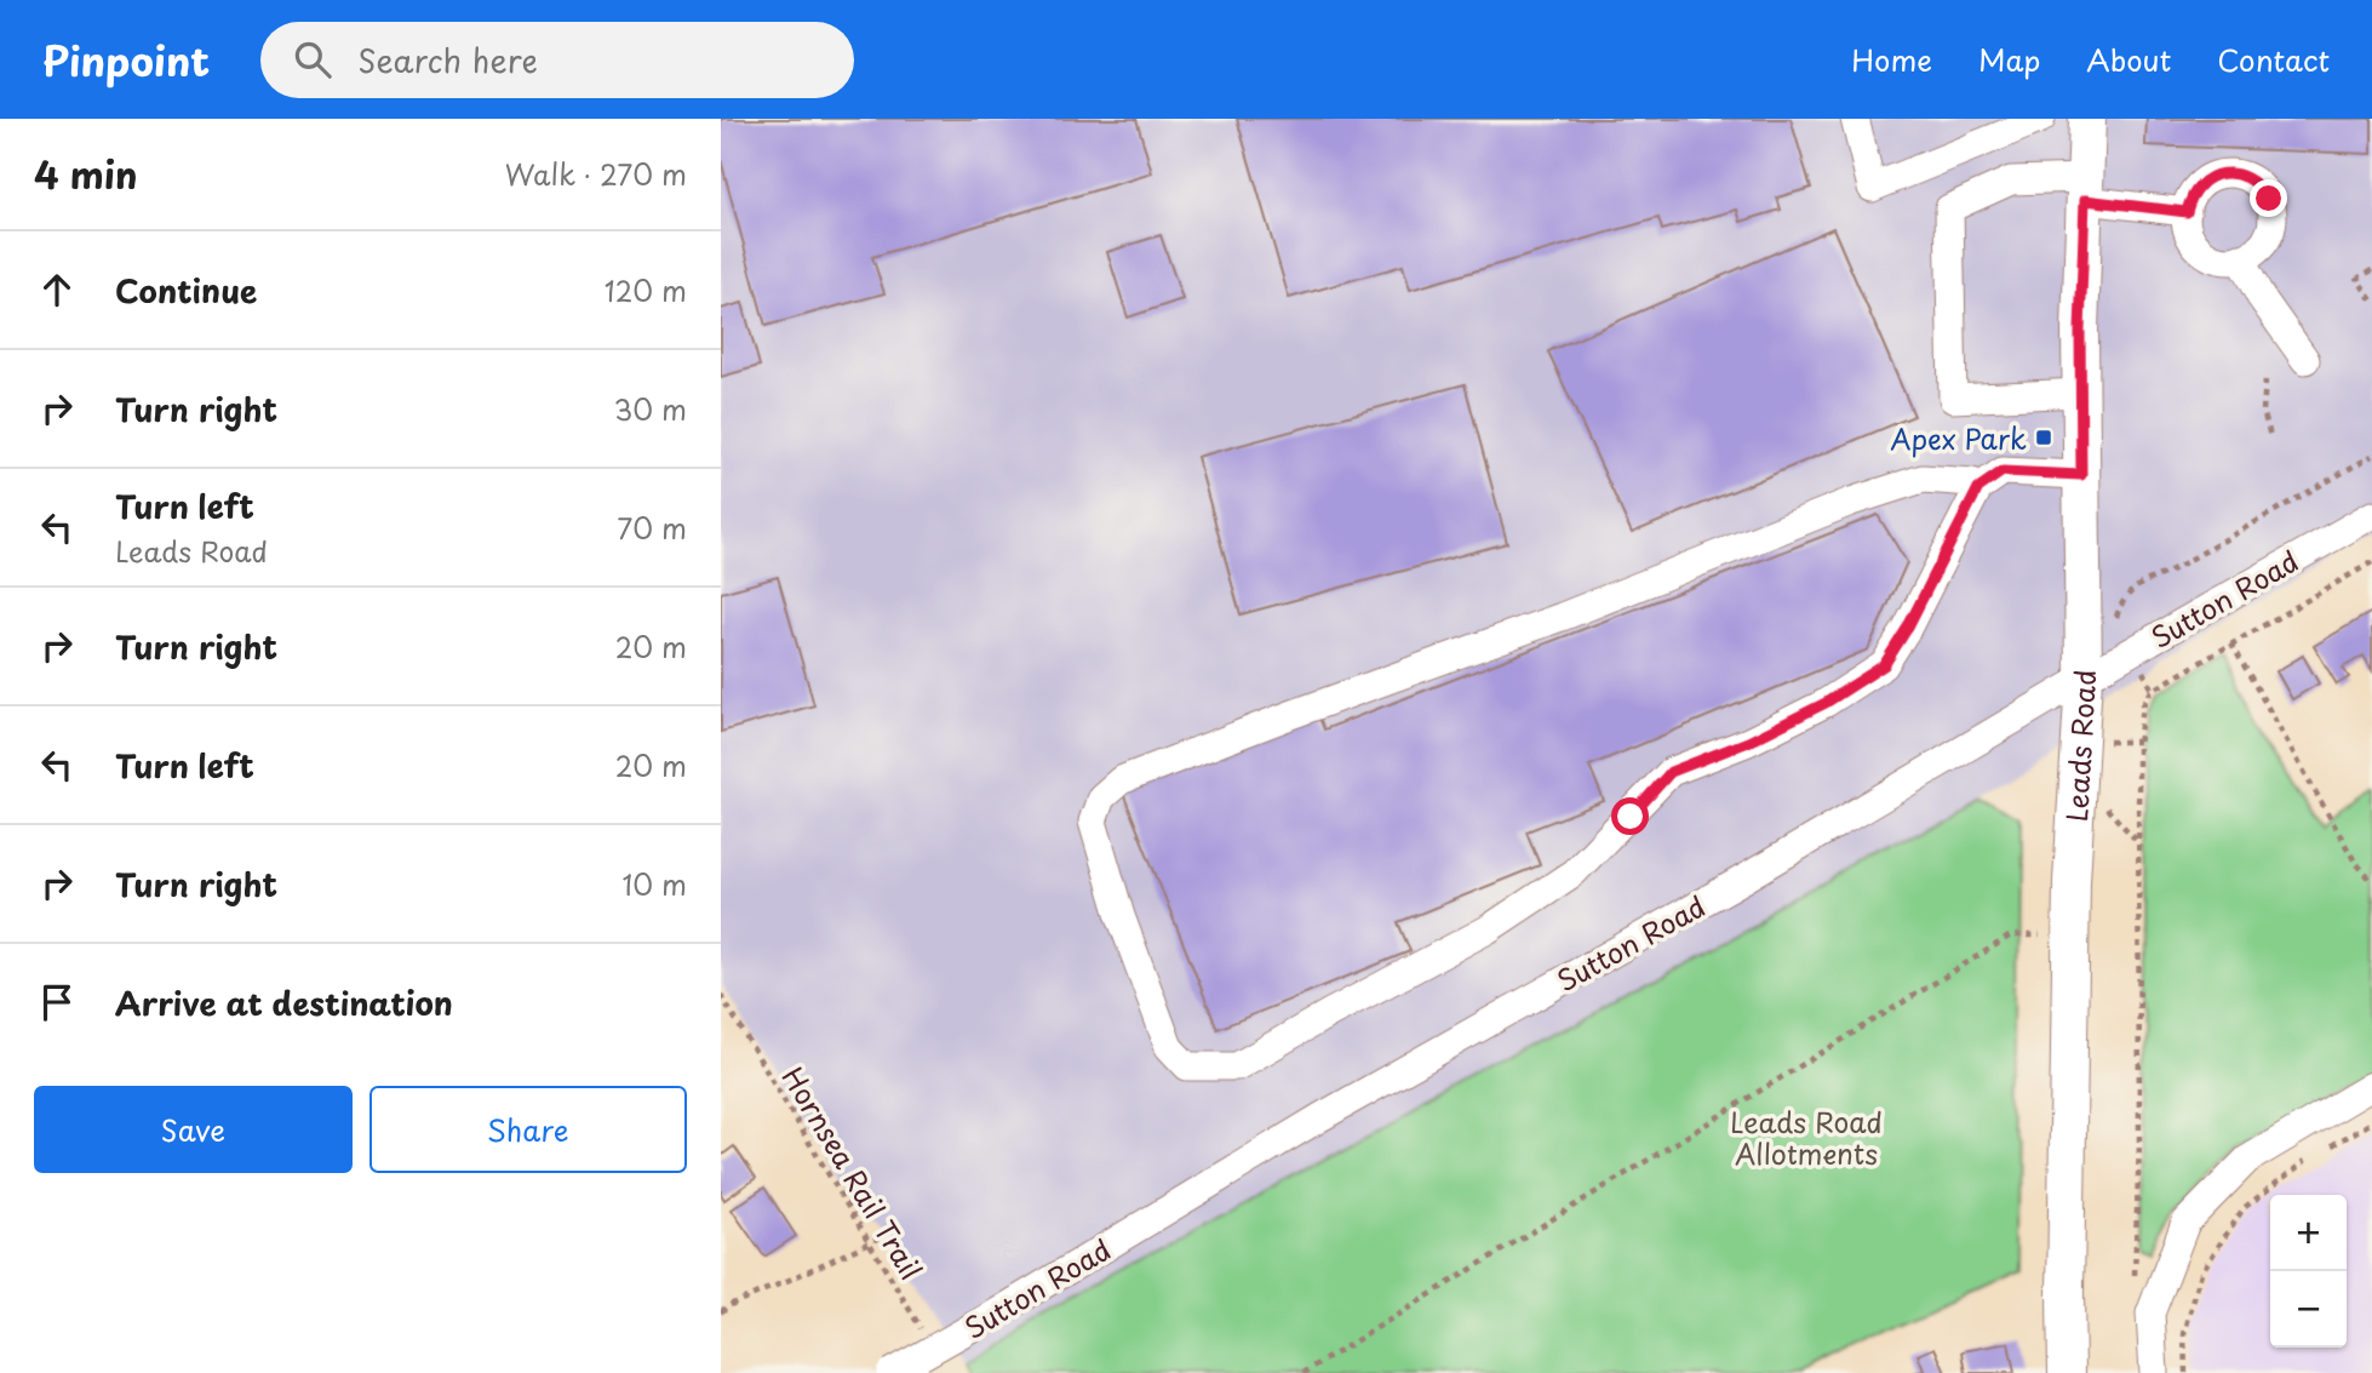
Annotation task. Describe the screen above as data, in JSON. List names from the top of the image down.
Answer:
{
  "streets": {
    "main road": ["Leads Road"],
    "street": ["Sutton Road"],
    "path": ["Hornsea Rail Trail"]
  },
  "crossings": [
    ["Sutton Road", "Leads Road"]
  ],
  "parks": ["Leads Road Allotments"],
  "places": {
    "transit": ["Apex Park"]
  },
  "page": {
    "header": "Pinpoint",
    "search": "Search here",
    "nav": [
      "Home",
      "Map",
      "About",
      "Contact"
    ],
    "heading": ["4 min", "Walk · 270 m"],
    "list": [
      ["Continue", "120 m"],
      ["Turn right", "30 m"],
      ["Turn left", "Leads Road", "70 m"],
      ["Turn right", "20 m"],
      ["Turn left", "20 m"],
      ["Turn right", "10 m"],
      "Arrive at destination"
    ],
    "buttons": ["Save", "Share"],
    "map_buttons": ["+", "−"]
  }
}
